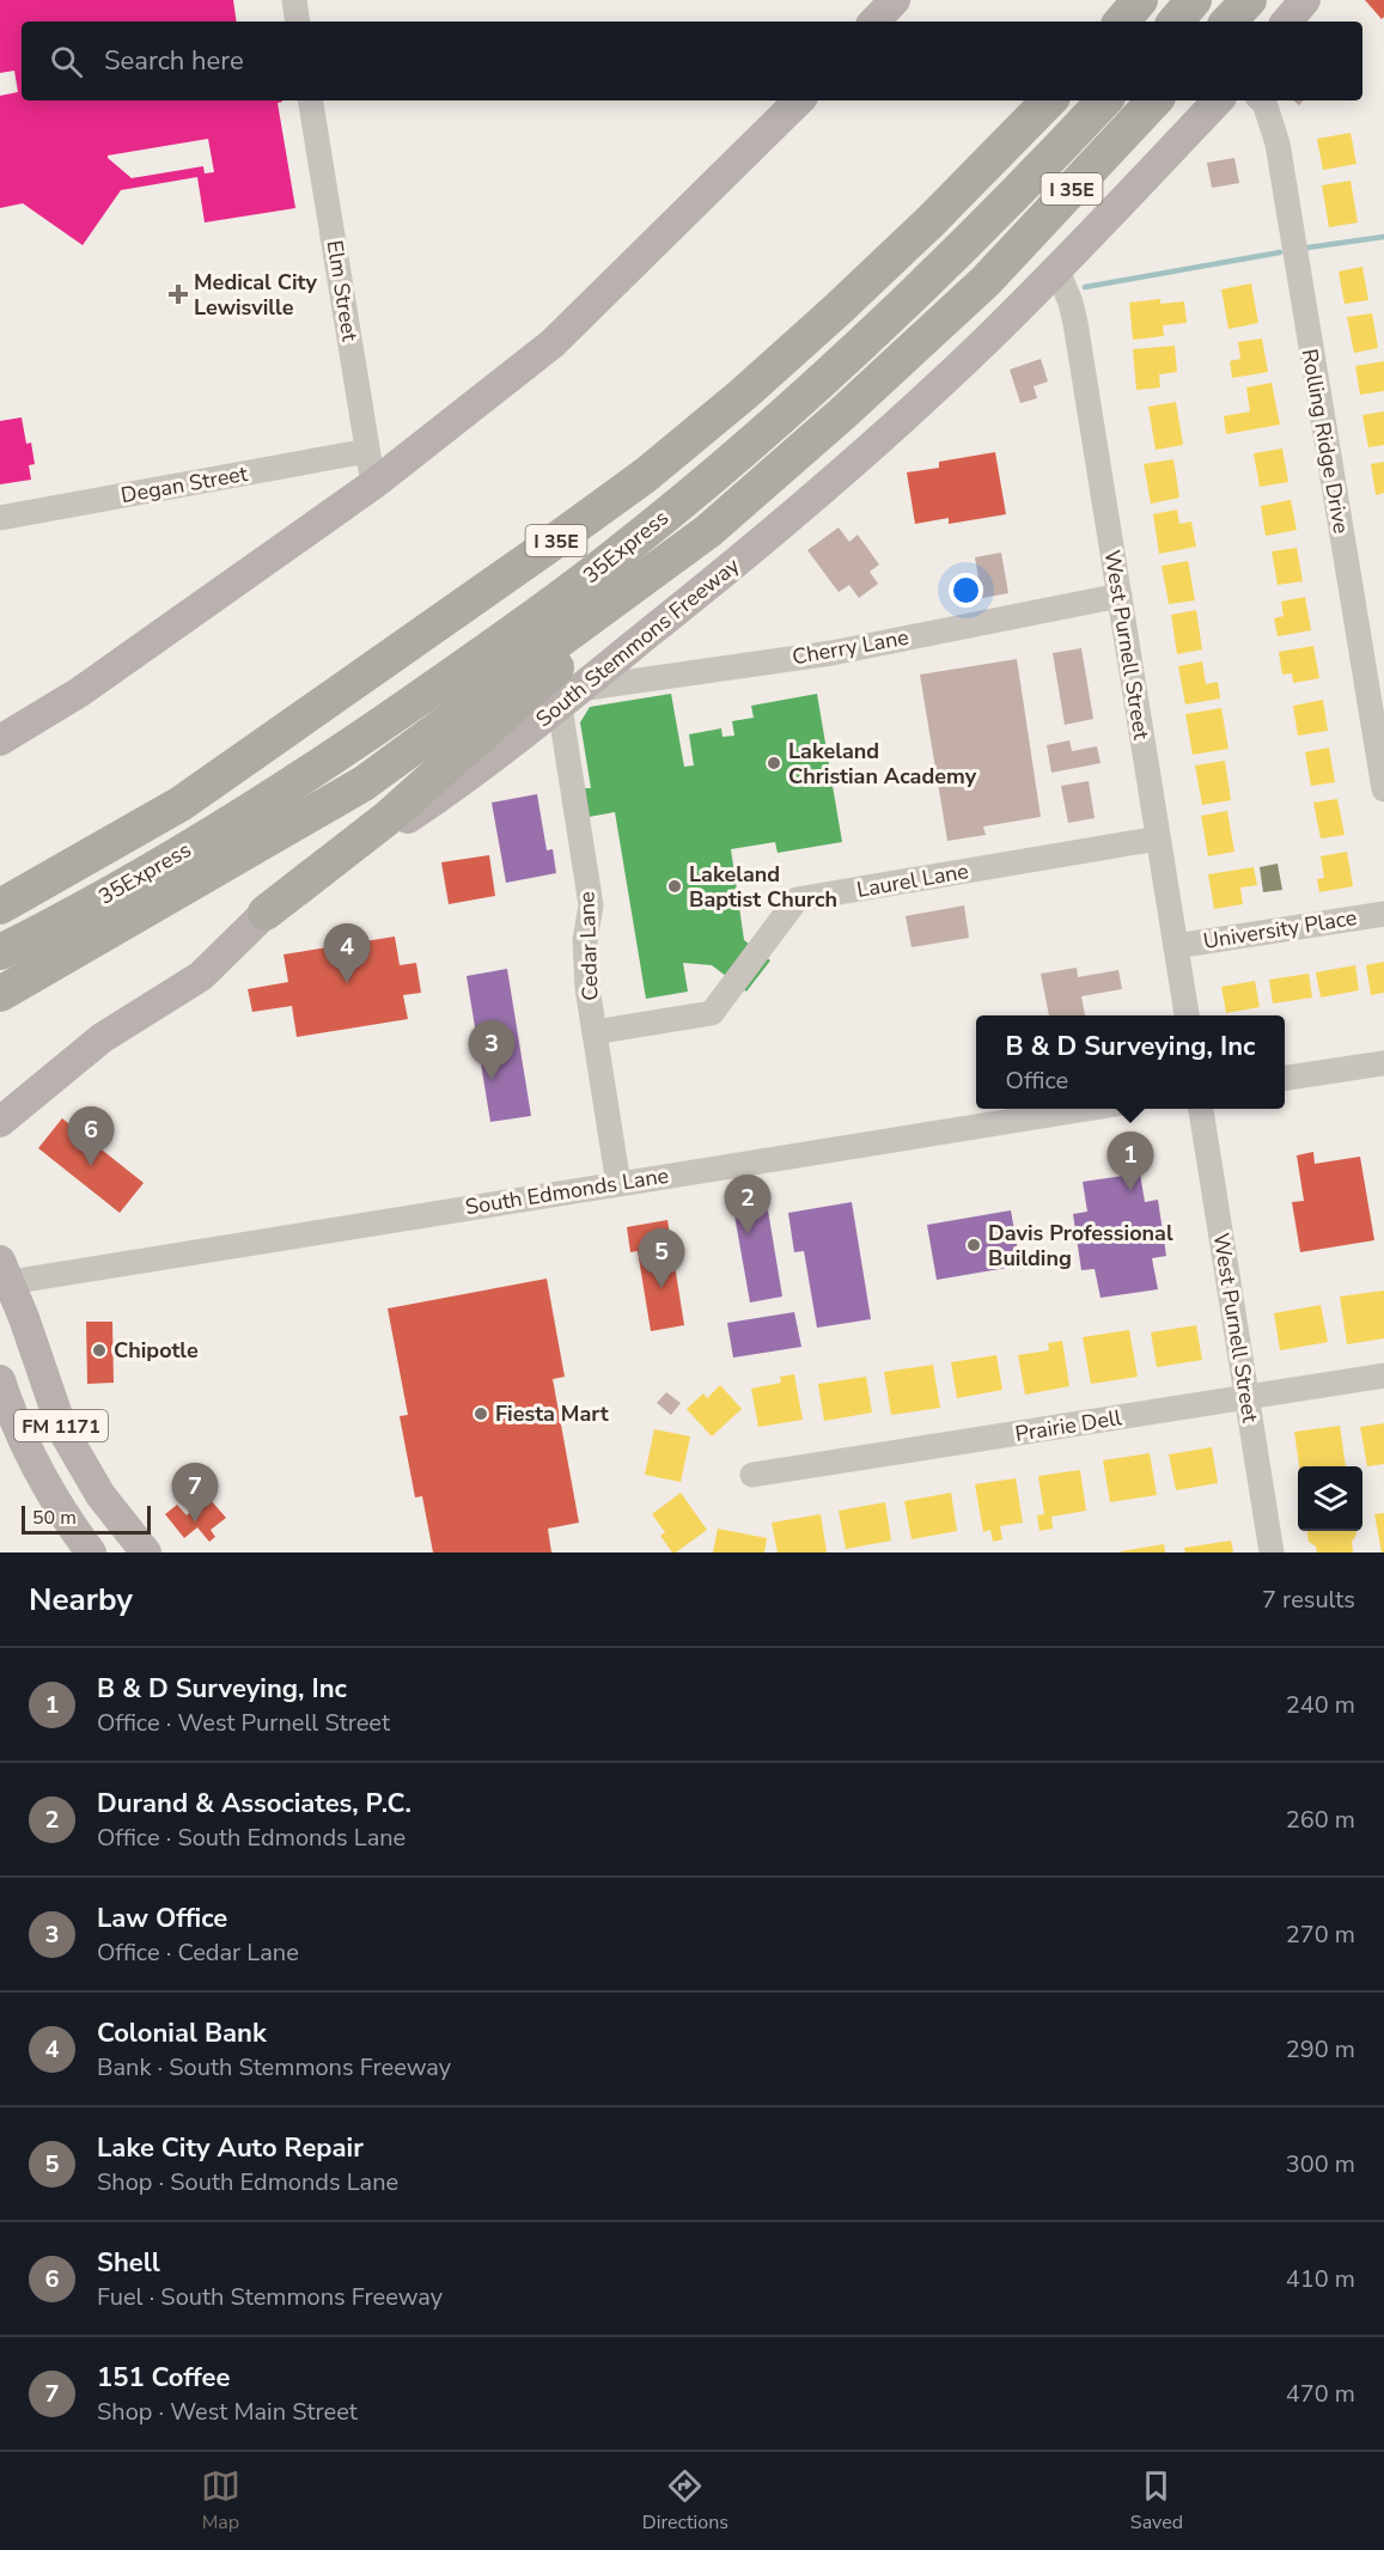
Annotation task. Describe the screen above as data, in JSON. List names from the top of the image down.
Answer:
{
  "streets": {
    "highway": ["I 35E", "35Express", "South Stemmons Freeway"],
    "main road": ["FM 1171"],
    "street": [
      "Elm Street",
      "Rolling Ridge Drive",
      "Degan Street",
      "West Purnell Street",
      "Cherry Lane",
      "Laurel Lane",
      "University Place",
      "Cedar Lane",
      "South Edmonds Lane",
      "Prairie Dell"
    ]
  },
  "crossings": [
    ["Elm Street", "Degan Street"],
    ["South Stemmons Freeway", "West Purnell Street"],
    ["South Stemmons Freeway", "Cherry Lane"],
    ["South Stemmons Freeway", "Cedar Lane"],
    ["West Purnell Street", "Cherry Lane"],
    ["West Purnell Street", "Laurel Lane"],
    ["West Purnell Street", "University Place"],
    ["West Purnell Street", "Prairie Dell"],
    ["Cherry Lane", "Cedar Lane"],
    ["Laurel Lane", "Cedar Lane"],
    ["Cedar Lane", "South Edmonds Lane"],
    ["South Edmonds Lane", "FM 1171"]
  ],
  "places": {
    "health": ["Medical City Lewisville"],
    "other": [
      "Lakeland Christian Academy",
      "Lakeland Baptist Church",
      "Davis Professional Building",
      "Chipotle",
      "Fiesta Mart"
    ]
  },
  "scale_bar": "50 m",
  "page": {
    "search": "Search here",
    "pins": [
      "4",
      "3",
      "6",
      "1",
      "2",
      "5",
      "7"
    ],
    "popup": ["B & D Surveying, Inc", "Office"],
    "scale": "50 m",
    "heading": ["Nearby", "7 results"],
    "list": [
      {
        "mark": "1",
        "name": "B & D Surveying, Inc",
        "note": "Office · West Purnell Street",
        "value": "240 m"
      },
      {
        "mark": "2",
        "name": "Durand & Associates, P.C.",
        "note": "Office · South Edmonds Lane",
        "value": "260 m"
      },
      {
        "mark": "3",
        "name": "Law Office",
        "note": "Office · Cedar Lane",
        "value": "270 m"
      },
      {
        "mark": "4",
        "name": "Colonial Bank",
        "note": "Bank · South Stemmons Freeway",
        "value": "290 m"
      },
      {
        "mark": "5",
        "name": "Lake City Auto Repair",
        "note": "Shop · South Edmonds Lane",
        "value": "300 m"
      },
      {
        "mark": "6",
        "name": "Shell",
        "note": "Fuel · South Stemmons Freeway",
        "value": "410 m"
      },
      {
        "mark": "7",
        "name": "151 Coffee",
        "note": "Shop · West Main Street",
        "value": "470 m"
      }
    ],
    "nav": ["Map", "Directions", "Saved"]
  }
}
